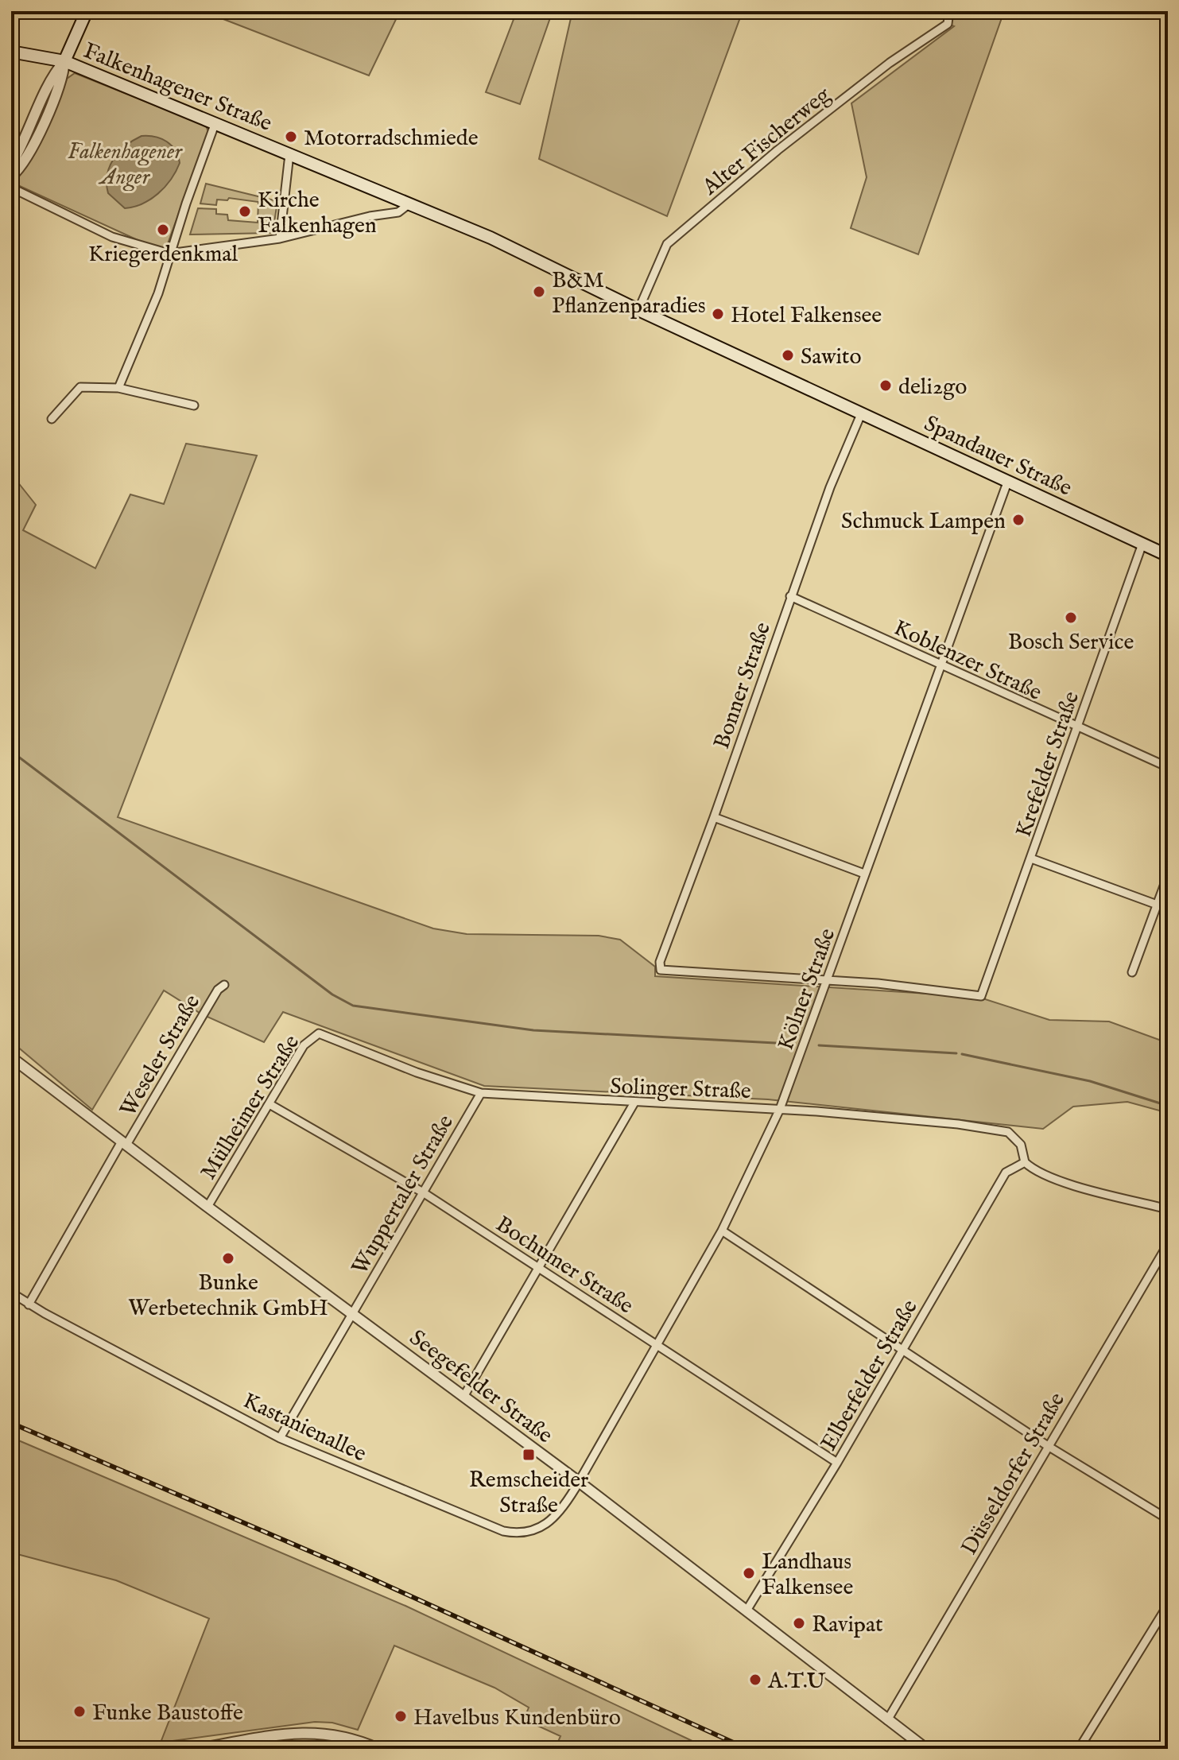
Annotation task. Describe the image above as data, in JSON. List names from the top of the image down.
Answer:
{
  "streets": {
    "main road": ["Falkenhagener Straße", "Spandauer Straße"],
    "street": [
      "Alter Fischerweg",
      "Koblenzer Straße",
      "Bonner Straße",
      "Krefelder Straße",
      "Kölner Straße",
      "Weseler Straße",
      "Solinger Straße",
      "Mülheimer Straße",
      "Wuppertaler Straße",
      "Bochumer Straße",
      "Elberfelder Straße",
      "Seegefelder Straße",
      "Kastanienallee",
      "Düsseldorfer Straße"
    ]
  },
  "crossings": [
    ["Falkenhagener Straße", "Alter Fischerweg"],
    ["Falkenhagener Straße", "Spandauer Straße"],
    ["Alter Fischerweg", "Spandauer Straße"],
    ["Spandauer Straße", "Bonner Straße"],
    ["Spandauer Straße", "Krefelder Straße"],
    ["Spandauer Straße", "Kölner Straße"],
    ["Koblenzer Straße", "Bonner Straße"],
    ["Koblenzer Straße", "Krefelder Straße"],
    ["Koblenzer Straße", "Kölner Straße"],
    ["Bonner Straße", "Krefelder Straße"],
    ["Bonner Straße", "Kölner Straße"],
    ["Krefelder Straße", "Kölner Straße"],
    ["Kölner Straße", "Solinger Straße"],
    ["Kölner Straße", "Bochumer Straße"],
    ["Kölner Straße", "Seegefelder Straße"],
    ["Kölner Straße", "Kastanienallee"],
    ["Weseler Straße", "Seegefelder Straße"],
    ["Weseler Straße", "Kastanienallee"],
    ["Solinger Straße", "Mülheimer Straße"],
    ["Solinger Straße", "Wuppertaler Straße"],
    ["Solinger Straße", "Elberfelder Straße"],
    ["Mülheimer Straße", "Bochumer Straße"],
    ["Mülheimer Straße", "Seegefelder Straße"],
    ["Wuppertaler Straße", "Bochumer Straße"],
    ["Wuppertaler Straße", "Seegefelder Straße"],
    ["Wuppertaler Straße", "Kastanienallee"],
    ["Bochumer Straße", "Elberfelder Straße"],
    ["Elberfelder Straße", "Seegefelder Straße"],
    ["Seegefelder Straße", "Kastanienallee"],
    ["Seegefelder Straße", "Düsseldorfer Straße"]
  ],
  "parks": ["Falkenhagener Anger"],
  "places": {
    "other": [
      "Motorradschmiede",
      "Kirche Falkenhagen",
      "Kriegerdenkmal",
      "B&M Pflanzenparadies",
      "Hotel Falkensee",
      "Sawito",
      "deli2go",
      "Schmuck Lampen",
      "Bosch Service",
      "Bunke Werbetechnik GmbH",
      "Landhaus Falkensee",
      "Ravipat",
      "A.T.U",
      "Funke Baustoffe",
      "Havelbus Kundenbüro"
    ],
    "transit": ["Remscheider Straße"]
  }
}
